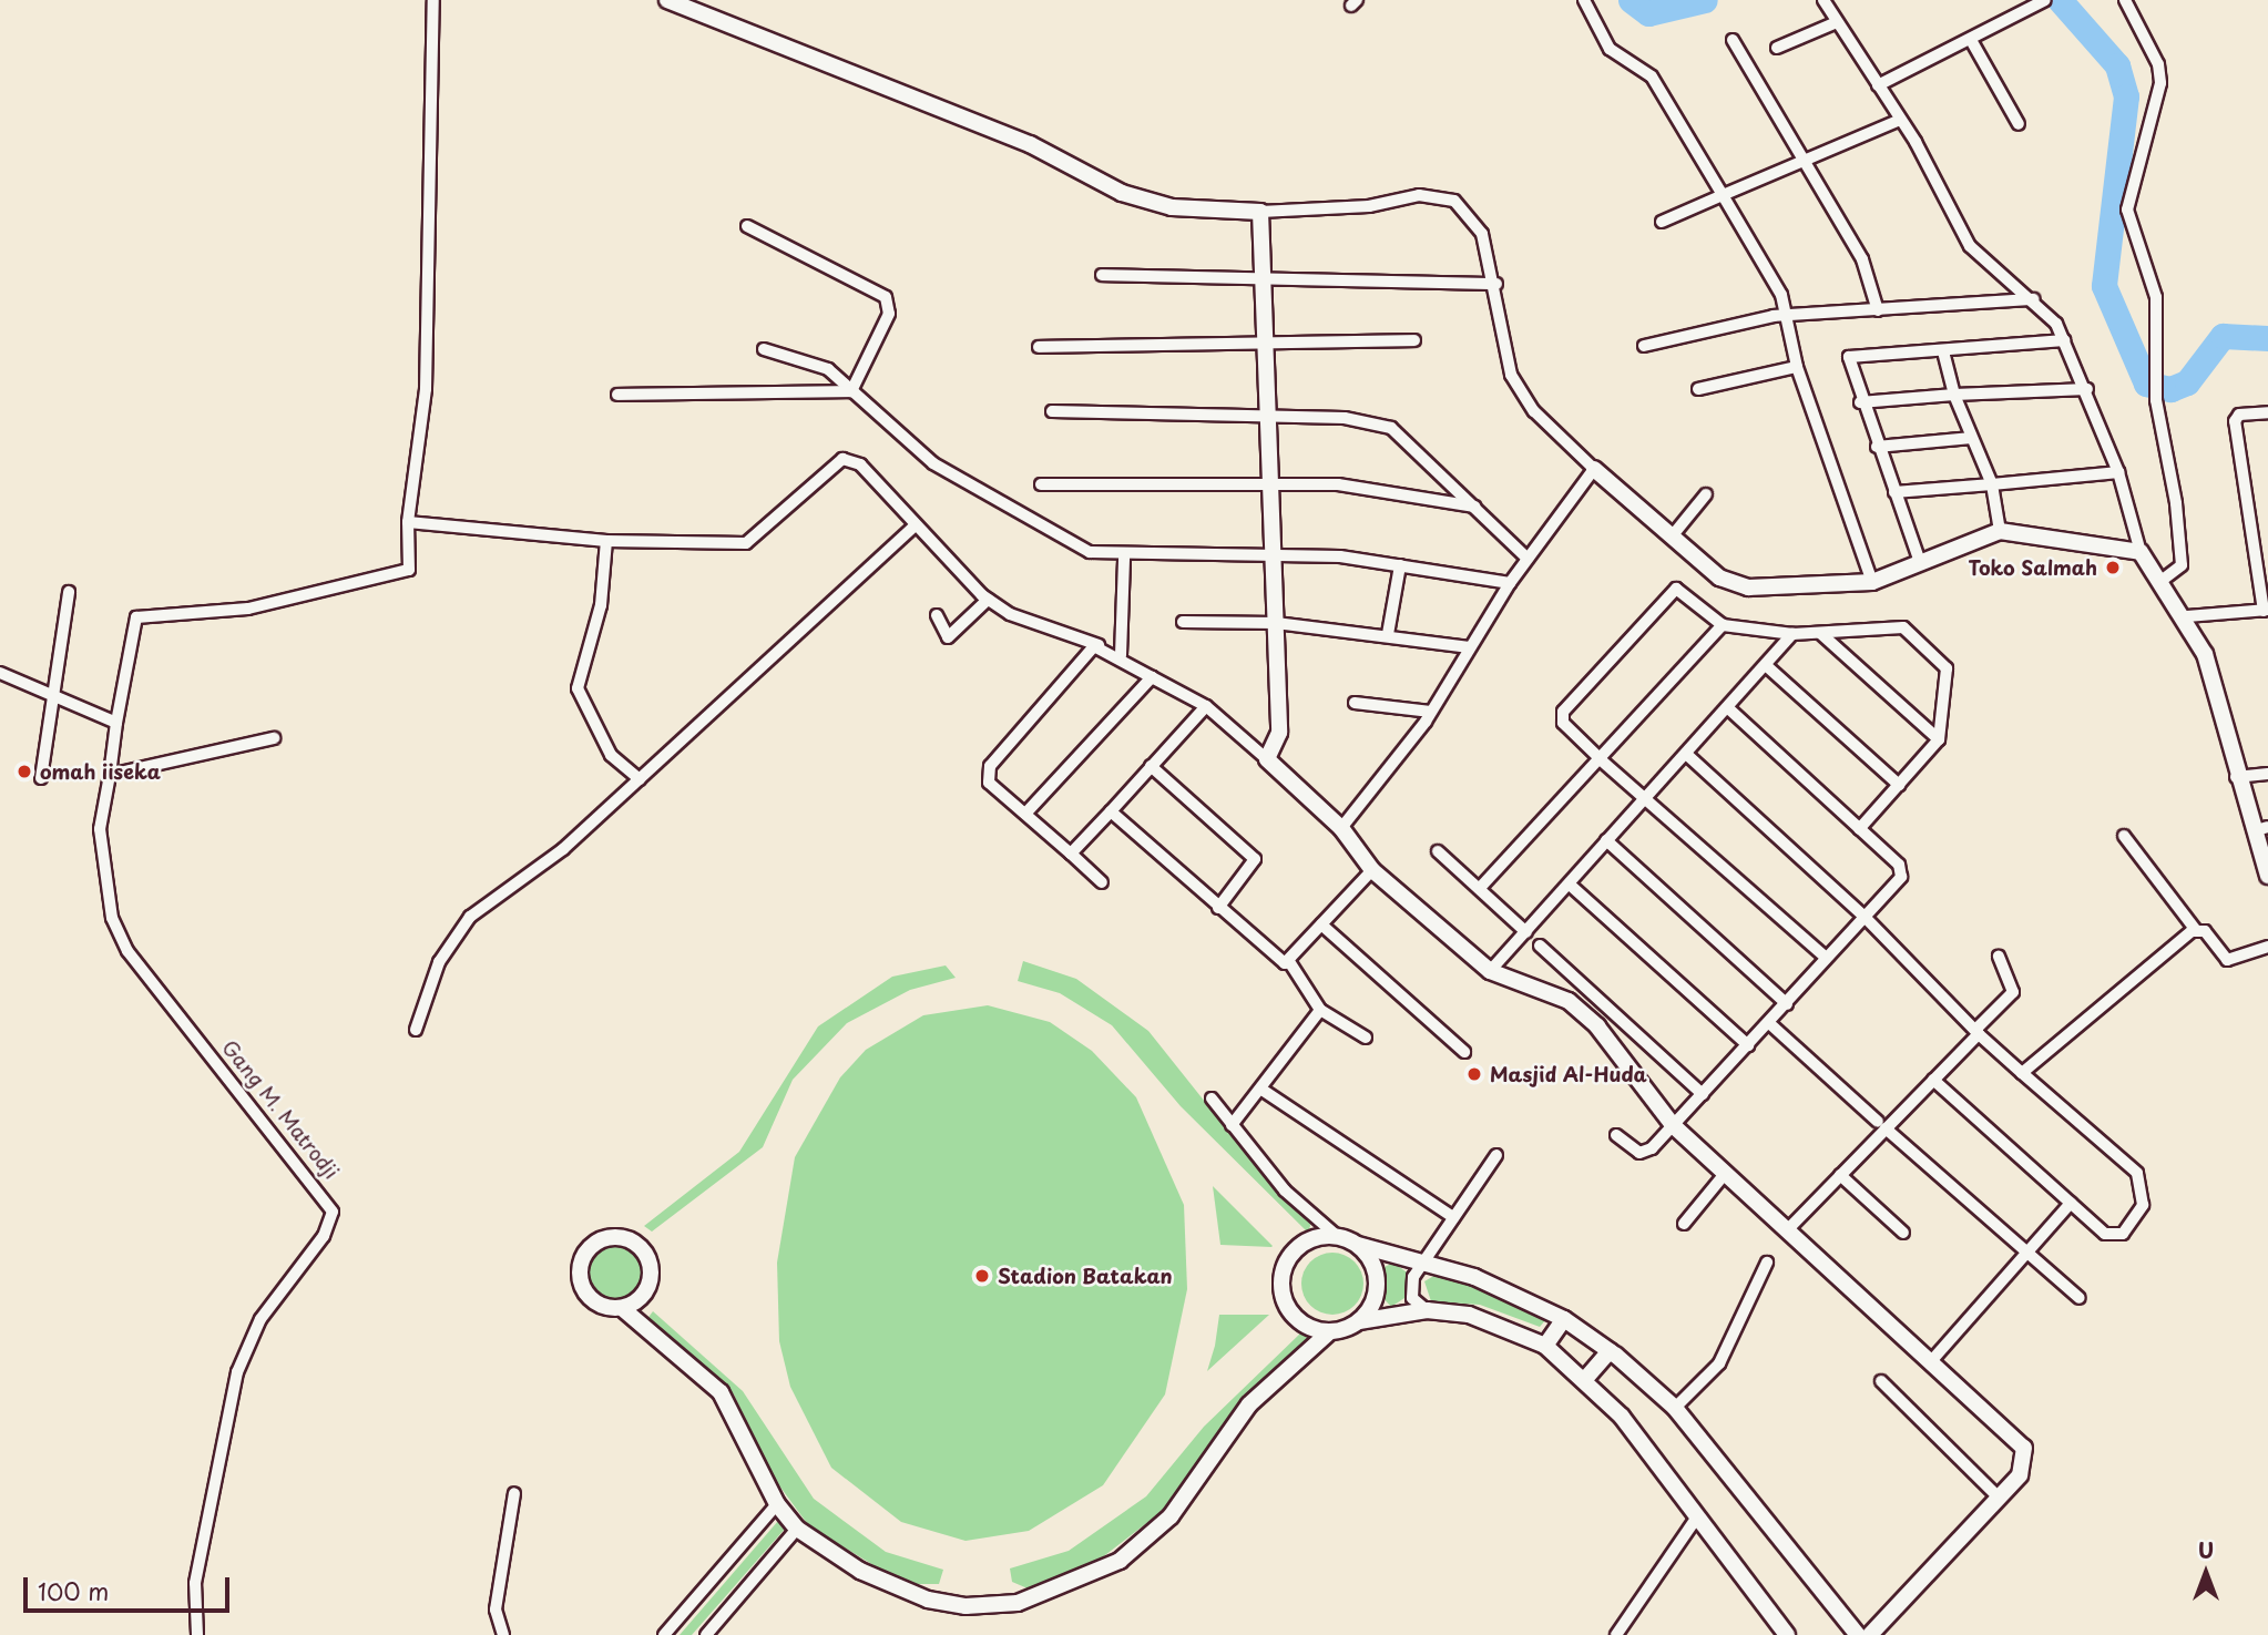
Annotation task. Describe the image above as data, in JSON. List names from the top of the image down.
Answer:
{
  "streets": {
    "street": ["Gang M. Matrodji"]
  },
  "places": [
    "Toko Salmah",
    "omah iiseka",
    "Masjid Al-Huda",
    "Stadion Batakan"
  ],
  "scale_bar": "100 m",
  "north": "top"
}
